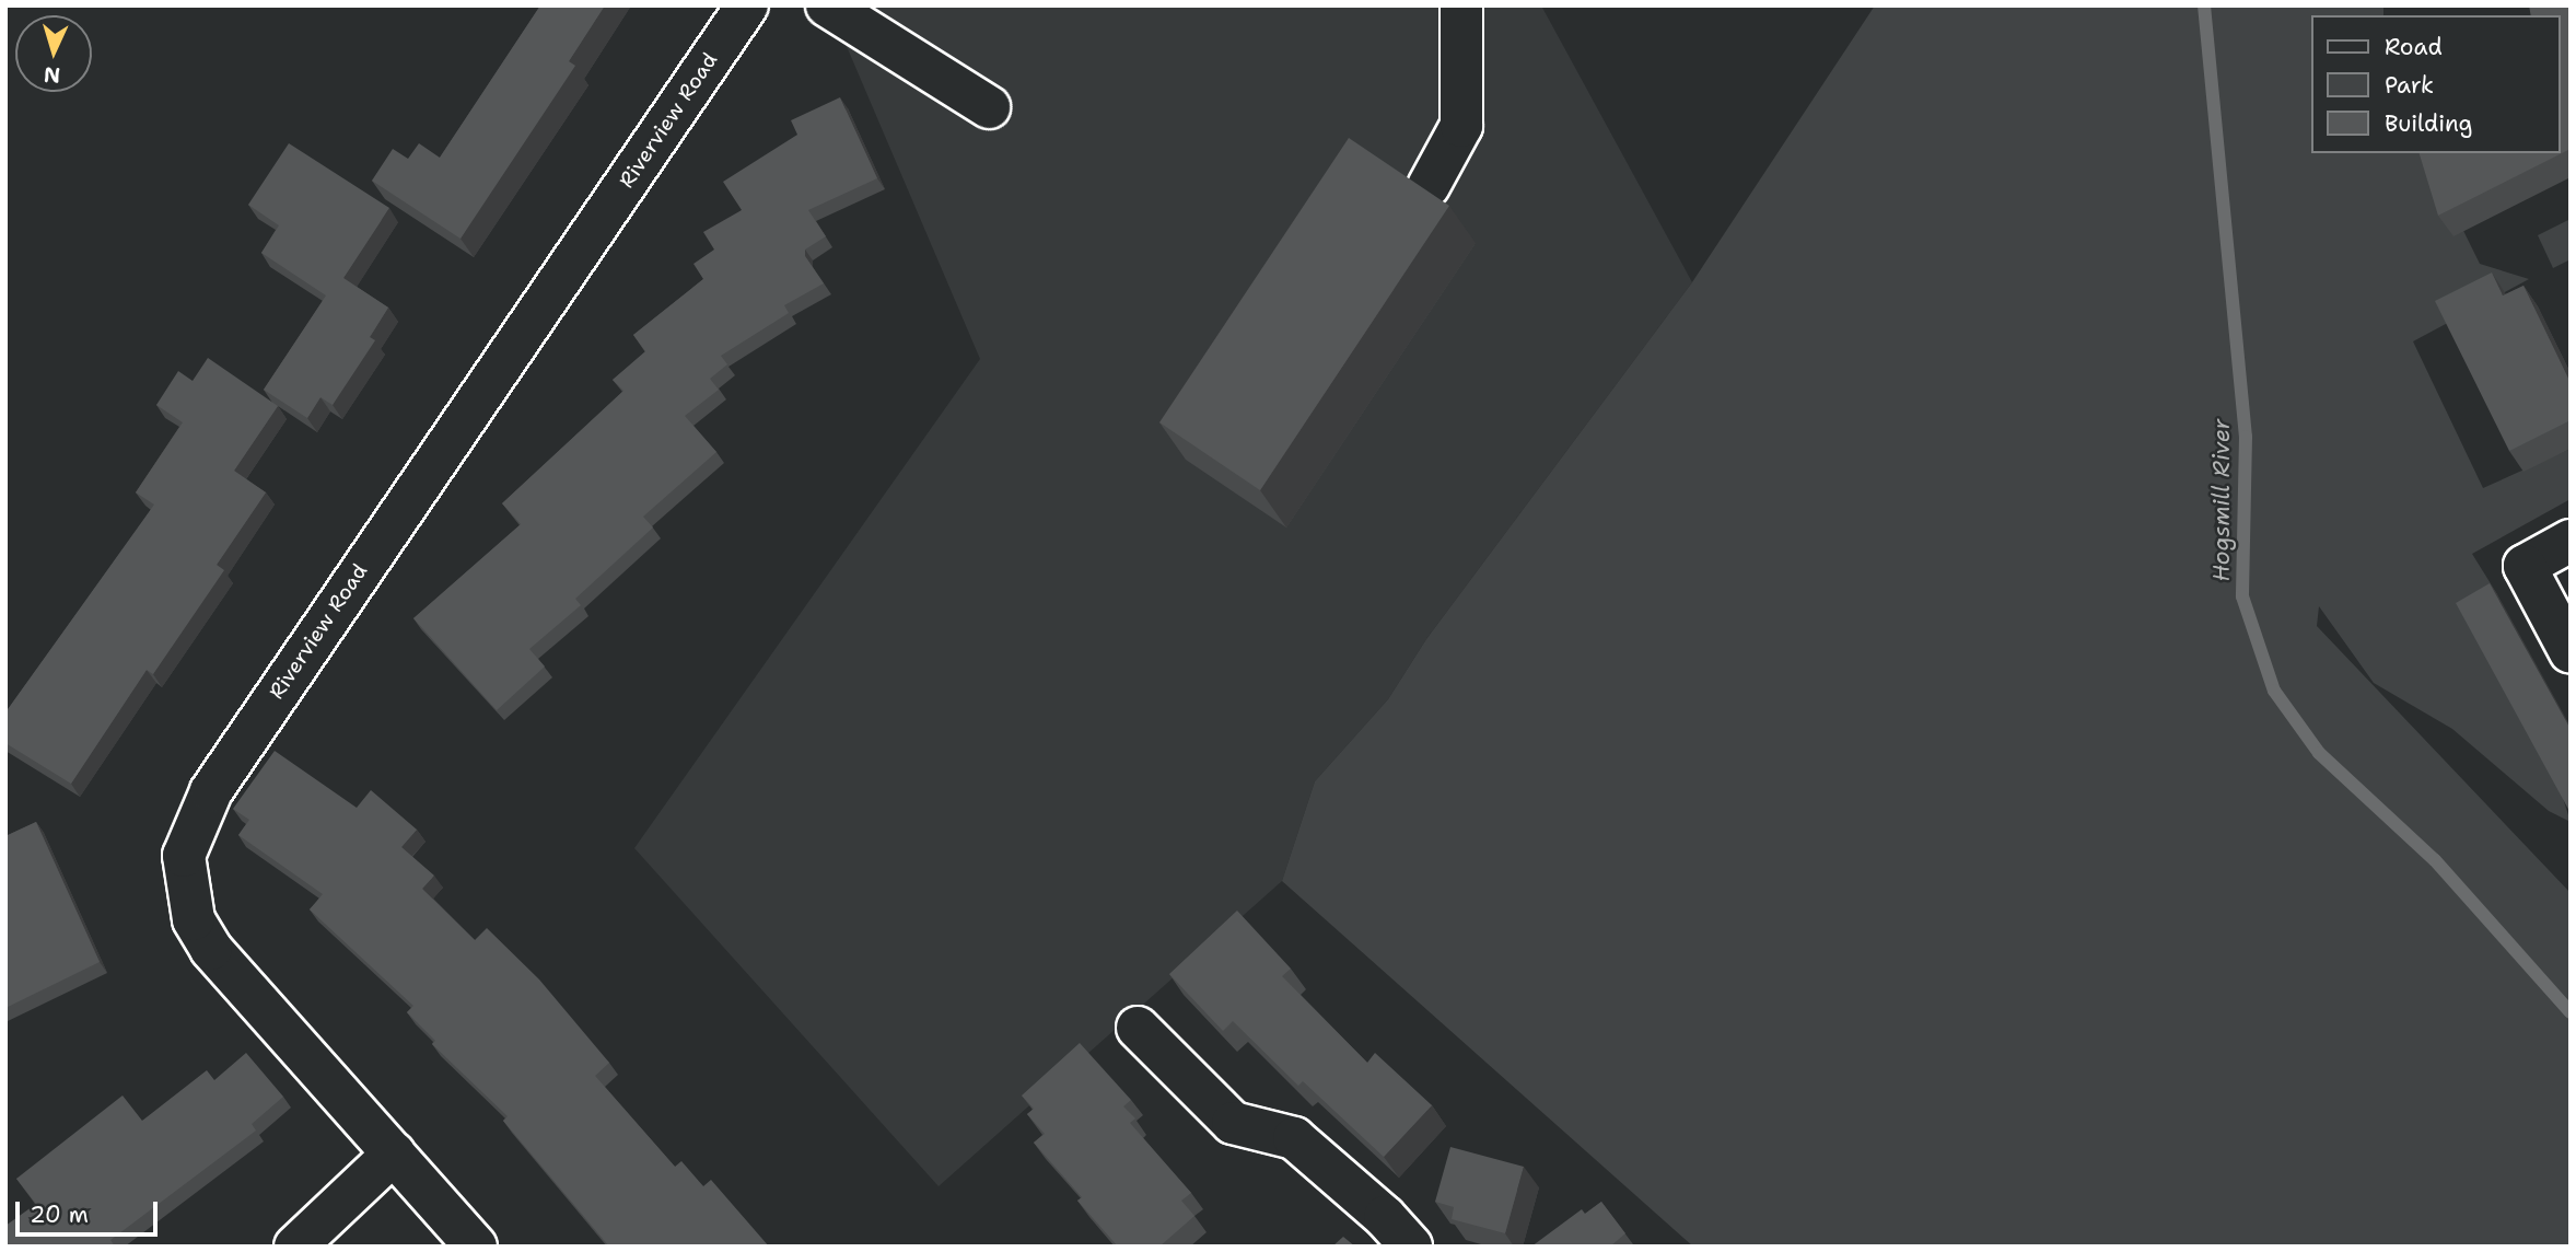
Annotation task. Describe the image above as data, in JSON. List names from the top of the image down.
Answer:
{
  "streets": {
    "street": ["Riverview Road"]
  },
  "water": ["Hogsmill River"],
  "legend": ["Road", "Park", "Building"],
  "scale_bar": "20 m",
  "north": "bottom"
}
